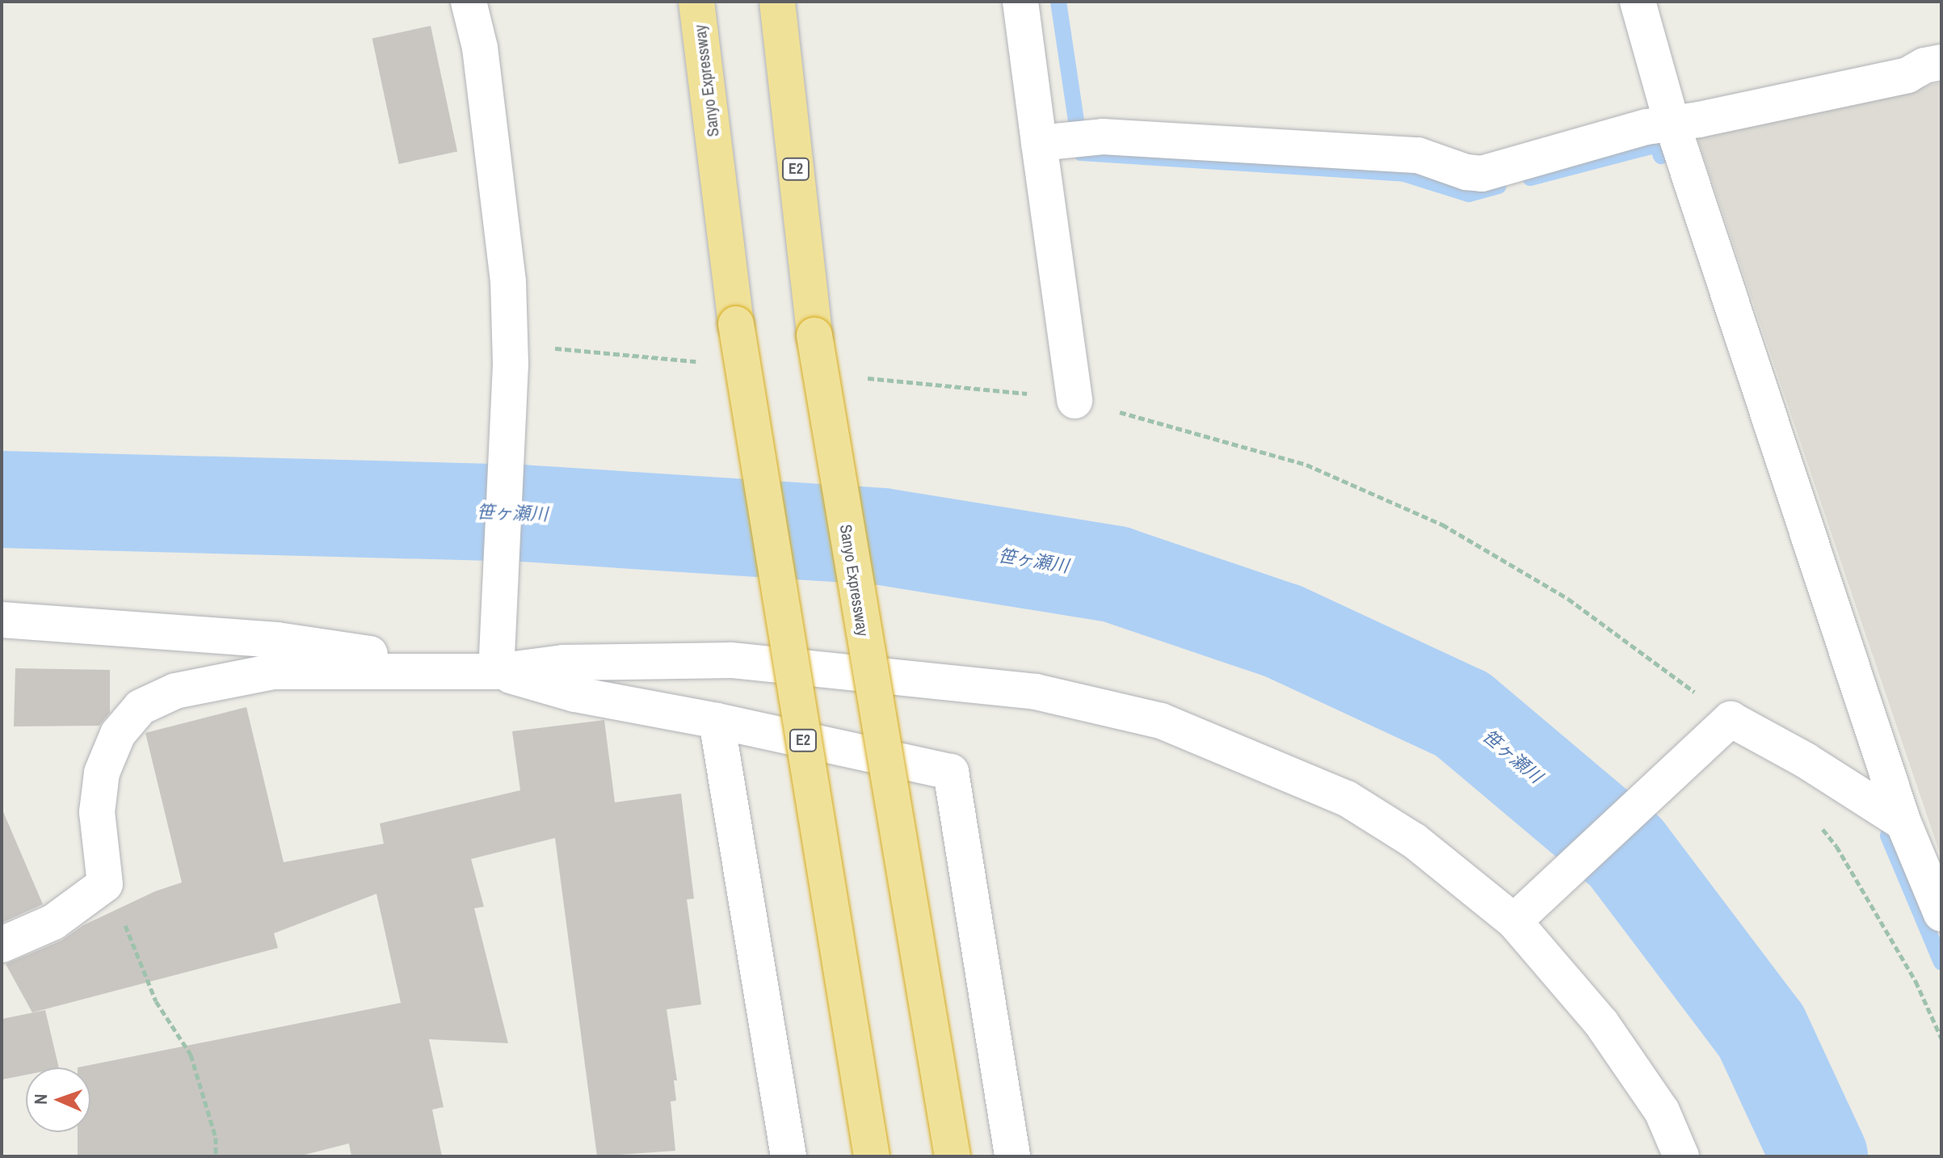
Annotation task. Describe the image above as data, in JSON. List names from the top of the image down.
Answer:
{
  "streets": {
    "highway": ["Sanyo Expressway", "E2"]
  },
  "water": ["笹ヶ瀬川"],
  "north": "left"
}
